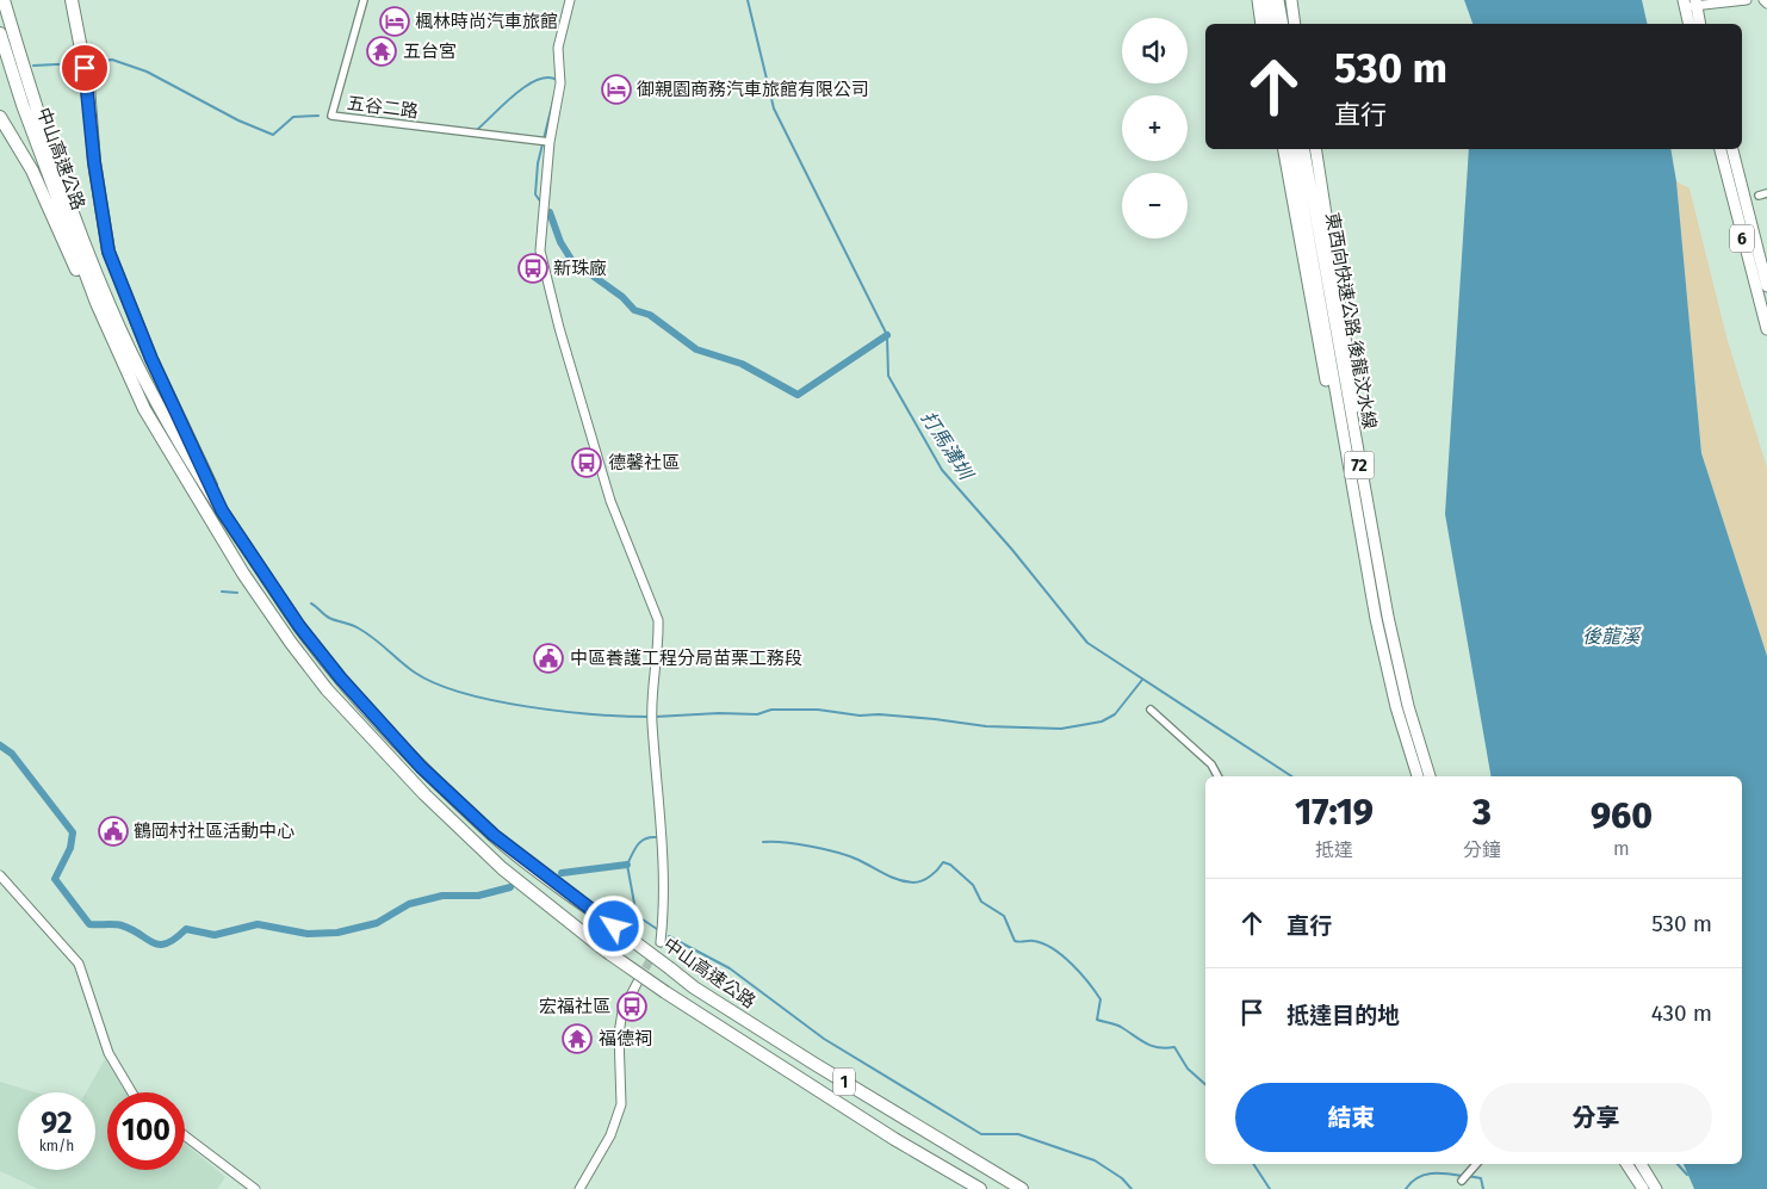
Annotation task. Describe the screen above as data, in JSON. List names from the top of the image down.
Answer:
{
  "streets": {
    "highway": ["中山高速公路", "1"],
    "main road": ["6", "東西向快速公路 後龍汶水線", "72"],
    "street": ["五谷二路"]
  },
  "water": ["打馬溝圳", "後龍溪"],
  "places": {
    "hotel": ["楓林時尚汽車旅館", "御親園商務汽車旅館有限公司"],
    "temple": ["五台宮", "福德祠"],
    "bus stop": ["新珠廠", "德馨社區", "宏福社區"],
    "public building": ["中區養護工程分局苗栗工務段", "鶴岡村社區活動中心"]
  },
  "page": {
    "map_buttons": ["+", "−"],
    "turn": ["530 m", "直行"],
    "eta": [
      "17:19",
      "抵達",
      "3",
      "分鐘",
      "960",
      "m"
    ],
    "list": [
      {
        "name": "直行",
        "value": "530 m"
      },
      {
        "name": "抵達目的地",
        "value": "430 m"
      }
    ],
    "buttons": ["結束", "分享"],
    "speed": "92 km/h",
    "limit": "100"
  }
}
